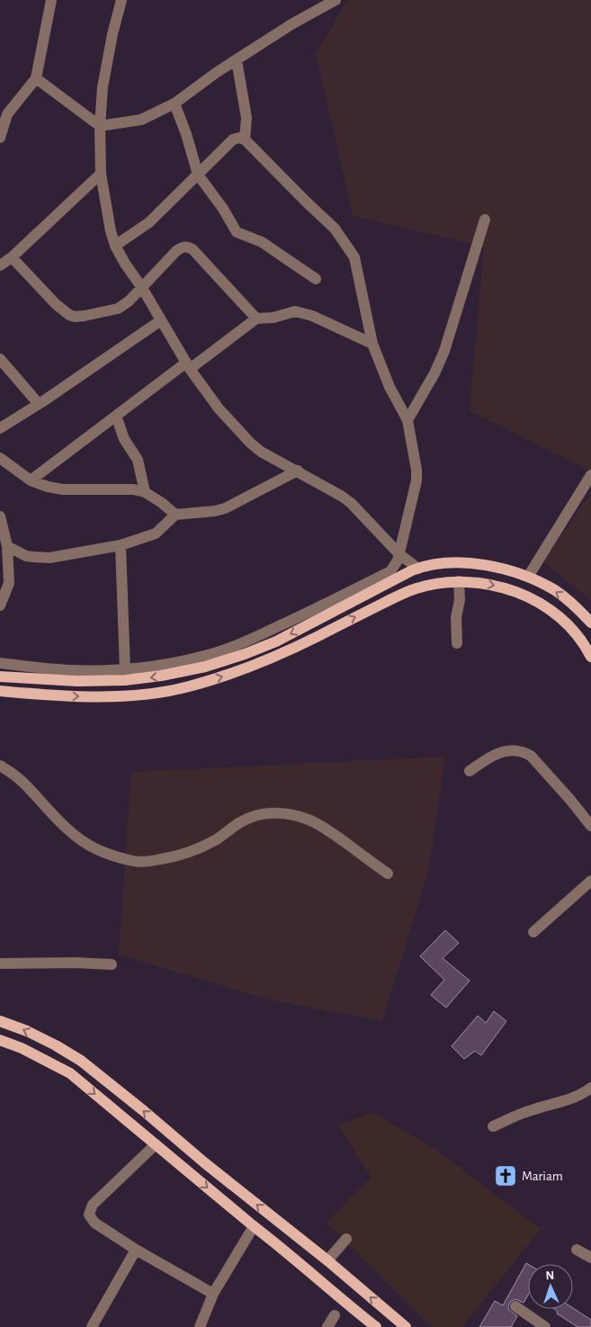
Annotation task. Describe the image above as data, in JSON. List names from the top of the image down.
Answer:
{
  "places": {
    "church": ["Mariam"]
  },
  "north": "top"
}
